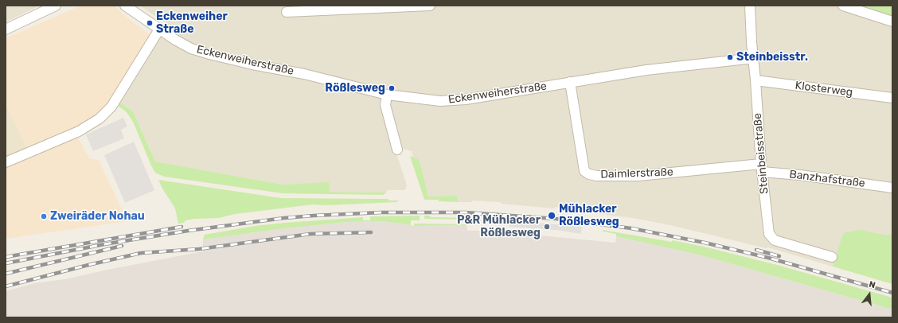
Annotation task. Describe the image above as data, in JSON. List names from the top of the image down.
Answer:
{
  "streets": {
    "street": [
      "Eckenweiherstraße",
      "Klosterweg",
      "Steinbeisstraße",
      "Daimlerstraße",
      "Banzhafstraße"
    ]
  },
  "crossings": [
    ["Eckenweiherstraße", "Steinbeisstraße"],
    ["Eckenweiherstraße", "Daimlerstraße"],
    ["Klosterweg", "Steinbeisstraße"],
    ["Steinbeisstraße", "Daimlerstraße"],
    ["Steinbeisstraße", "Banzhafstraße"],
    ["Daimlerstraße", "Banzhafstraße"]
  ],
  "places": [
    "Eckenweiher Straße",
    "Steinbeisstr.",
    "Rößlesweg",
    "Mühlacker Rößlesweg",
    "Zweiräder Nohau",
    "P&R Mühlacker Rößlesweg"
  ],
  "north": "top"
}
